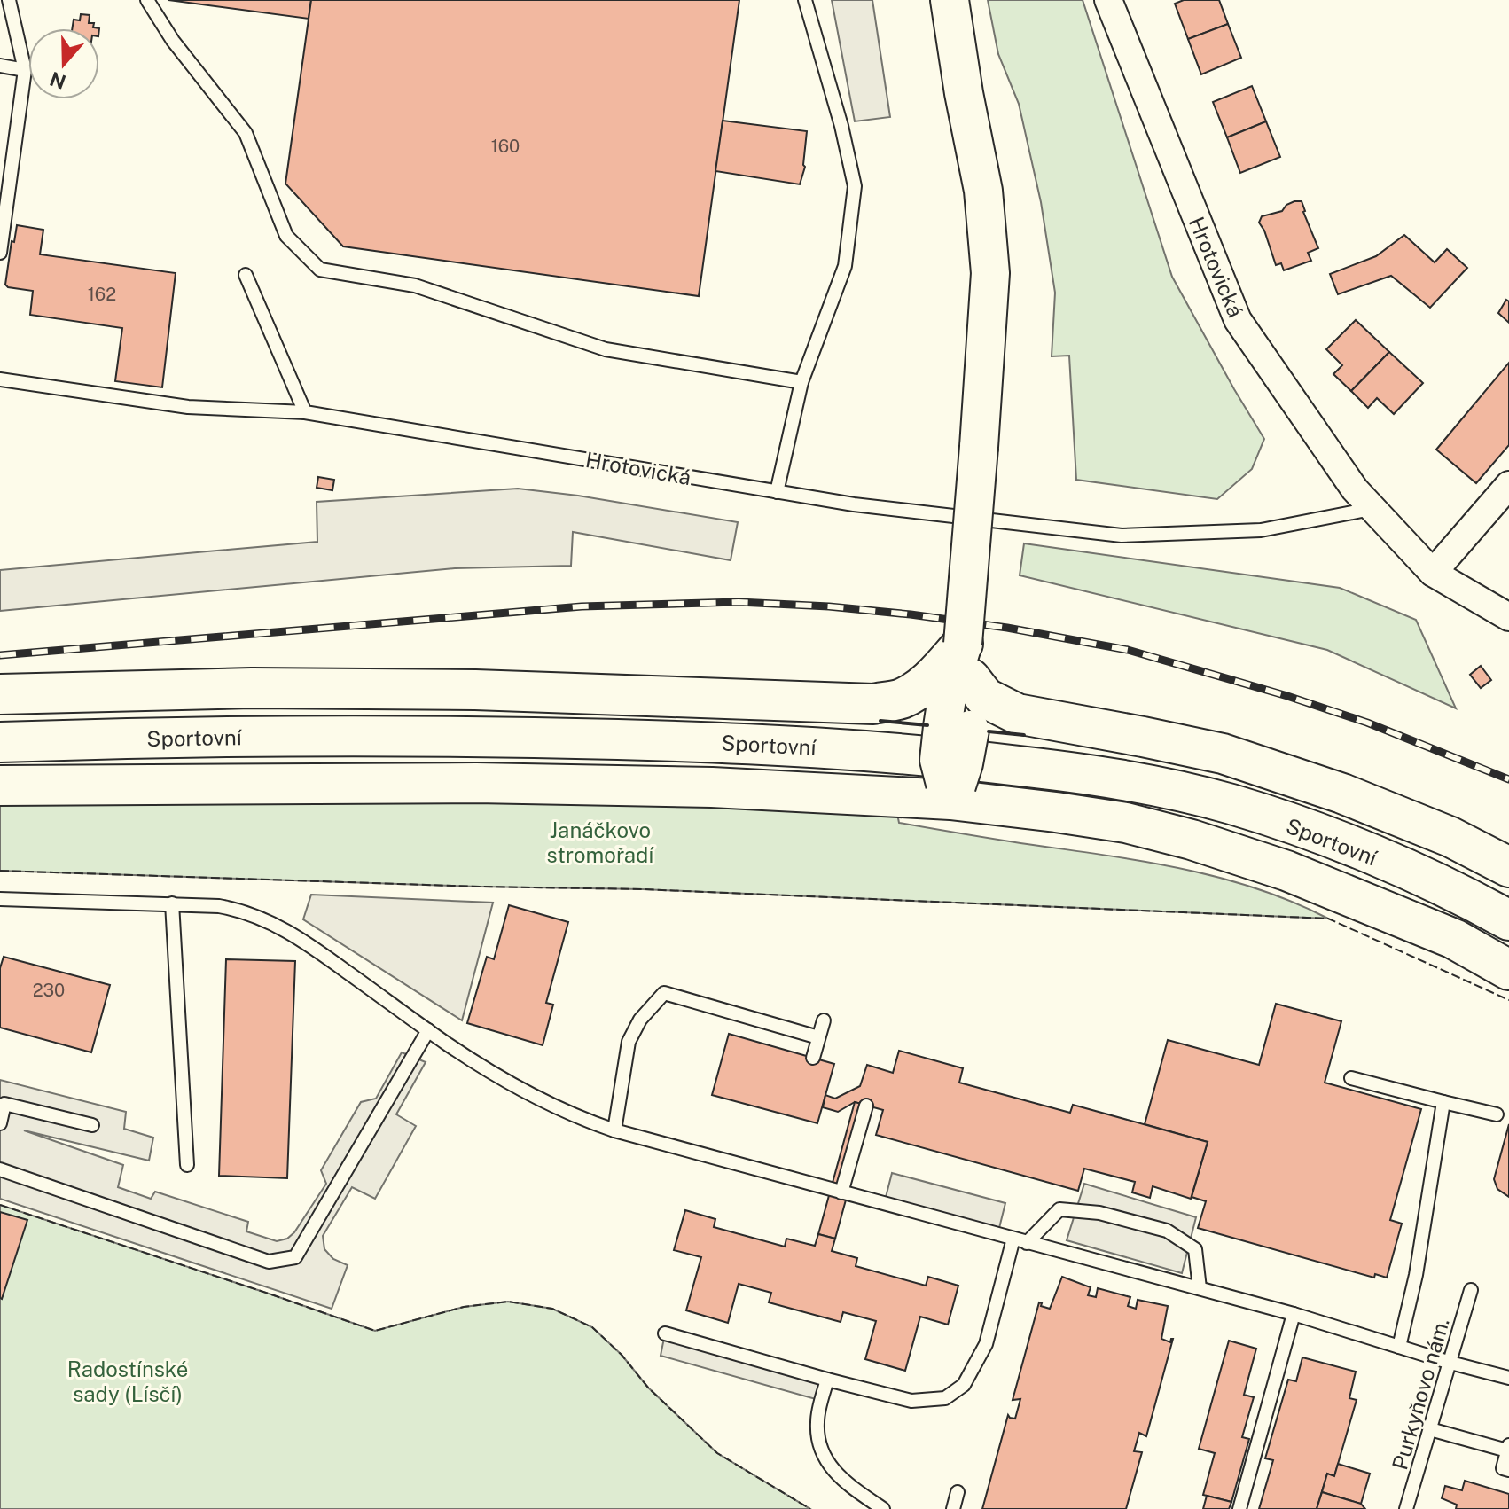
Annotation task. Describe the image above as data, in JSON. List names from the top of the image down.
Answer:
{
  "streets": {
    "main road": ["Sportovní"],
    "street": ["Hrotovická"],
    "lane": ["Purkyňovo nám."]
  },
  "parks": ["Janáčkovo stromořadí", "Radostínské sady (Lísčí)"],
  "house_numbers": ["160", "162", "230"],
  "north": "bottom"
}
